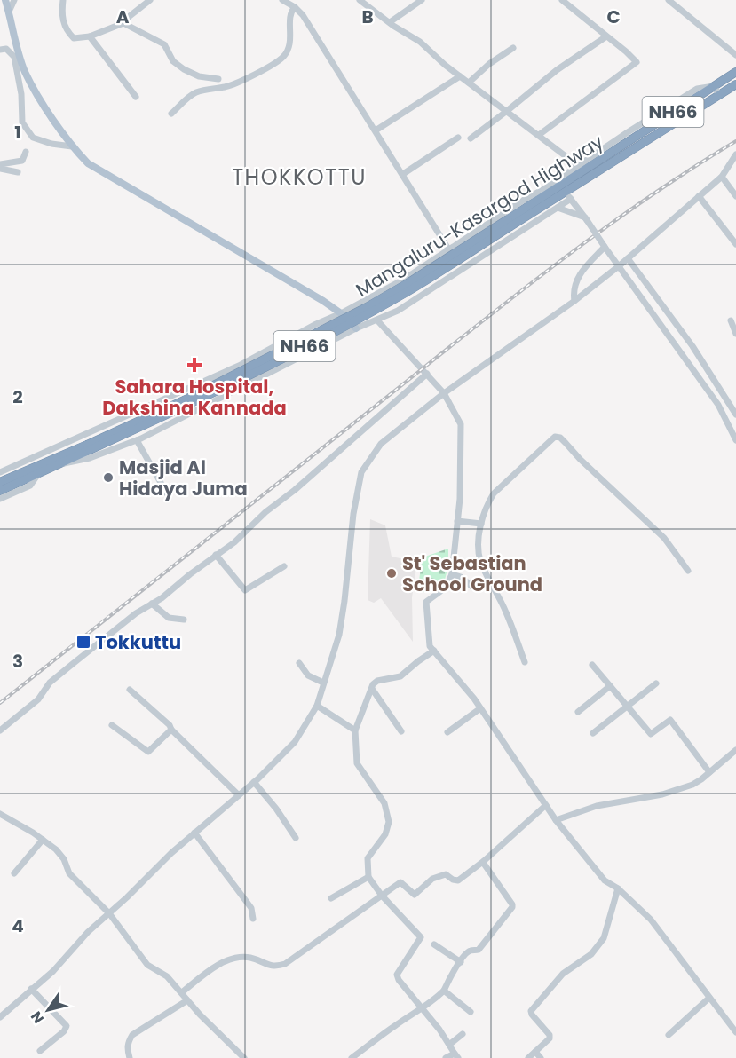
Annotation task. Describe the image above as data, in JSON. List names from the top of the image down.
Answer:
{
  "streets": {
    "highway": ["NH66", "Mangaluru-Kasargod Highway"]
  },
  "districts": ["THOKKOTTU"],
  "places": {
    "health": ["Sahara Hospital, Dakshina Kannada"],
    "other": ["Masjid Al Hidaya Juma", "St' Sebastian School Ground"],
    "transit": ["Tokkuttu"]
  },
  "north": "bottom left",
  "grid": {
    "columns": ["A", "B", "C"],
    "rows": [
      "1",
      "2",
      "3",
      "4"
    ]
  }
}
